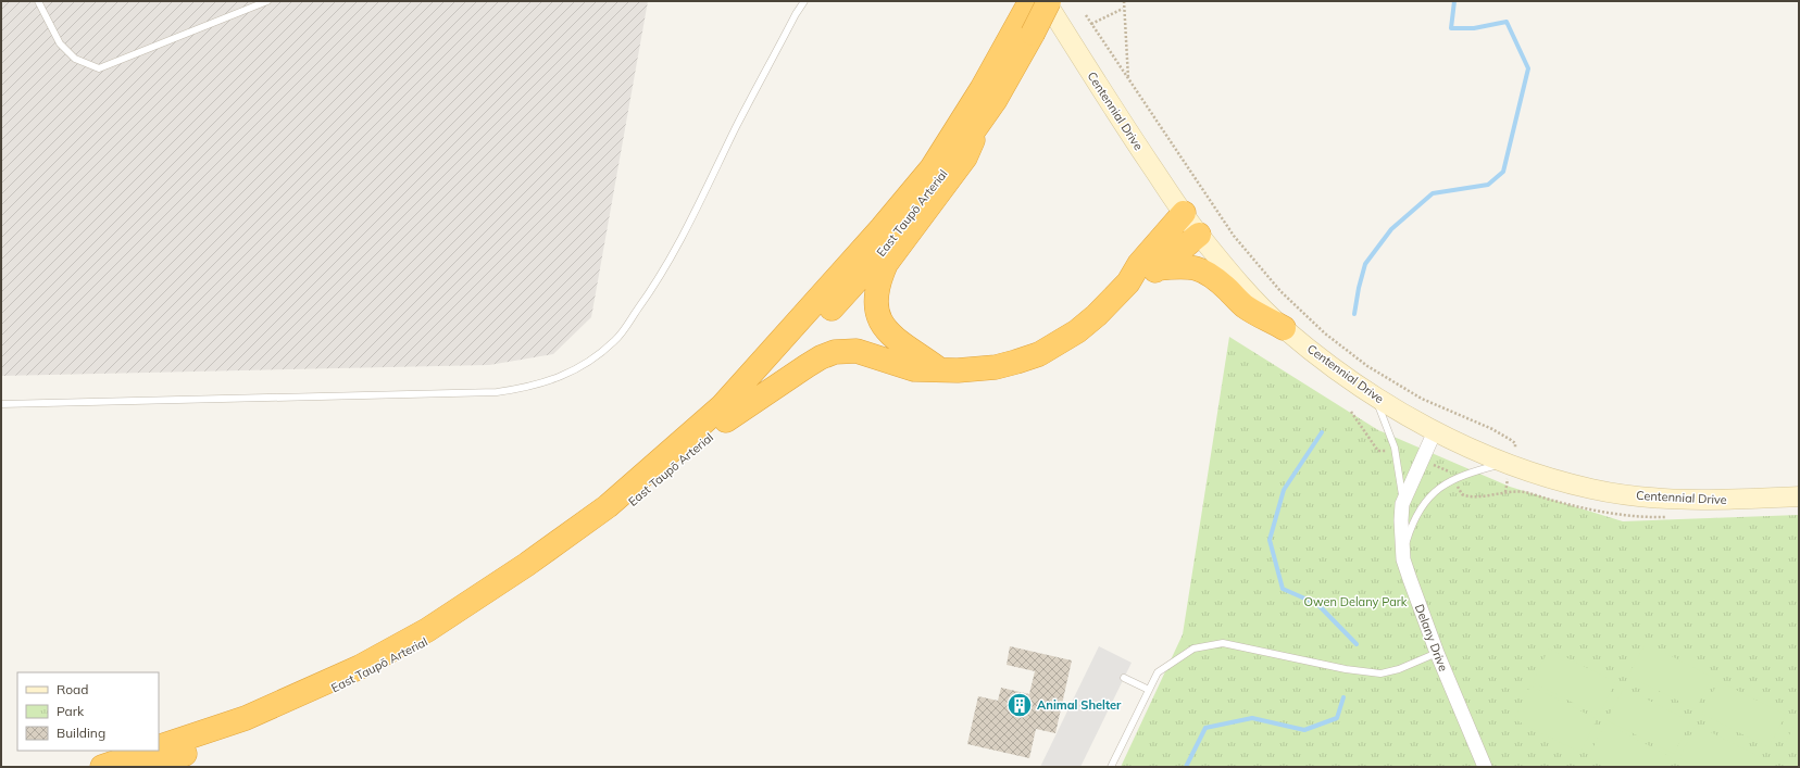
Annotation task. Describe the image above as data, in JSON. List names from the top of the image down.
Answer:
{
  "streets": {
    "highway": ["East Taupō Arterial"],
    "main road": ["Centennial Drive"],
    "street": ["Delany Drive"]
  },
  "crossings": [
    ["Centennial Drive", "East Taupō Arterial"],
    ["Centennial Drive", "Delany Drive"]
  ],
  "parks": ["Owen Delany Park"],
  "places": {
    "building": ["Animal Shelter"]
  },
  "legend": ["Road", "Park", "Building"]
}
